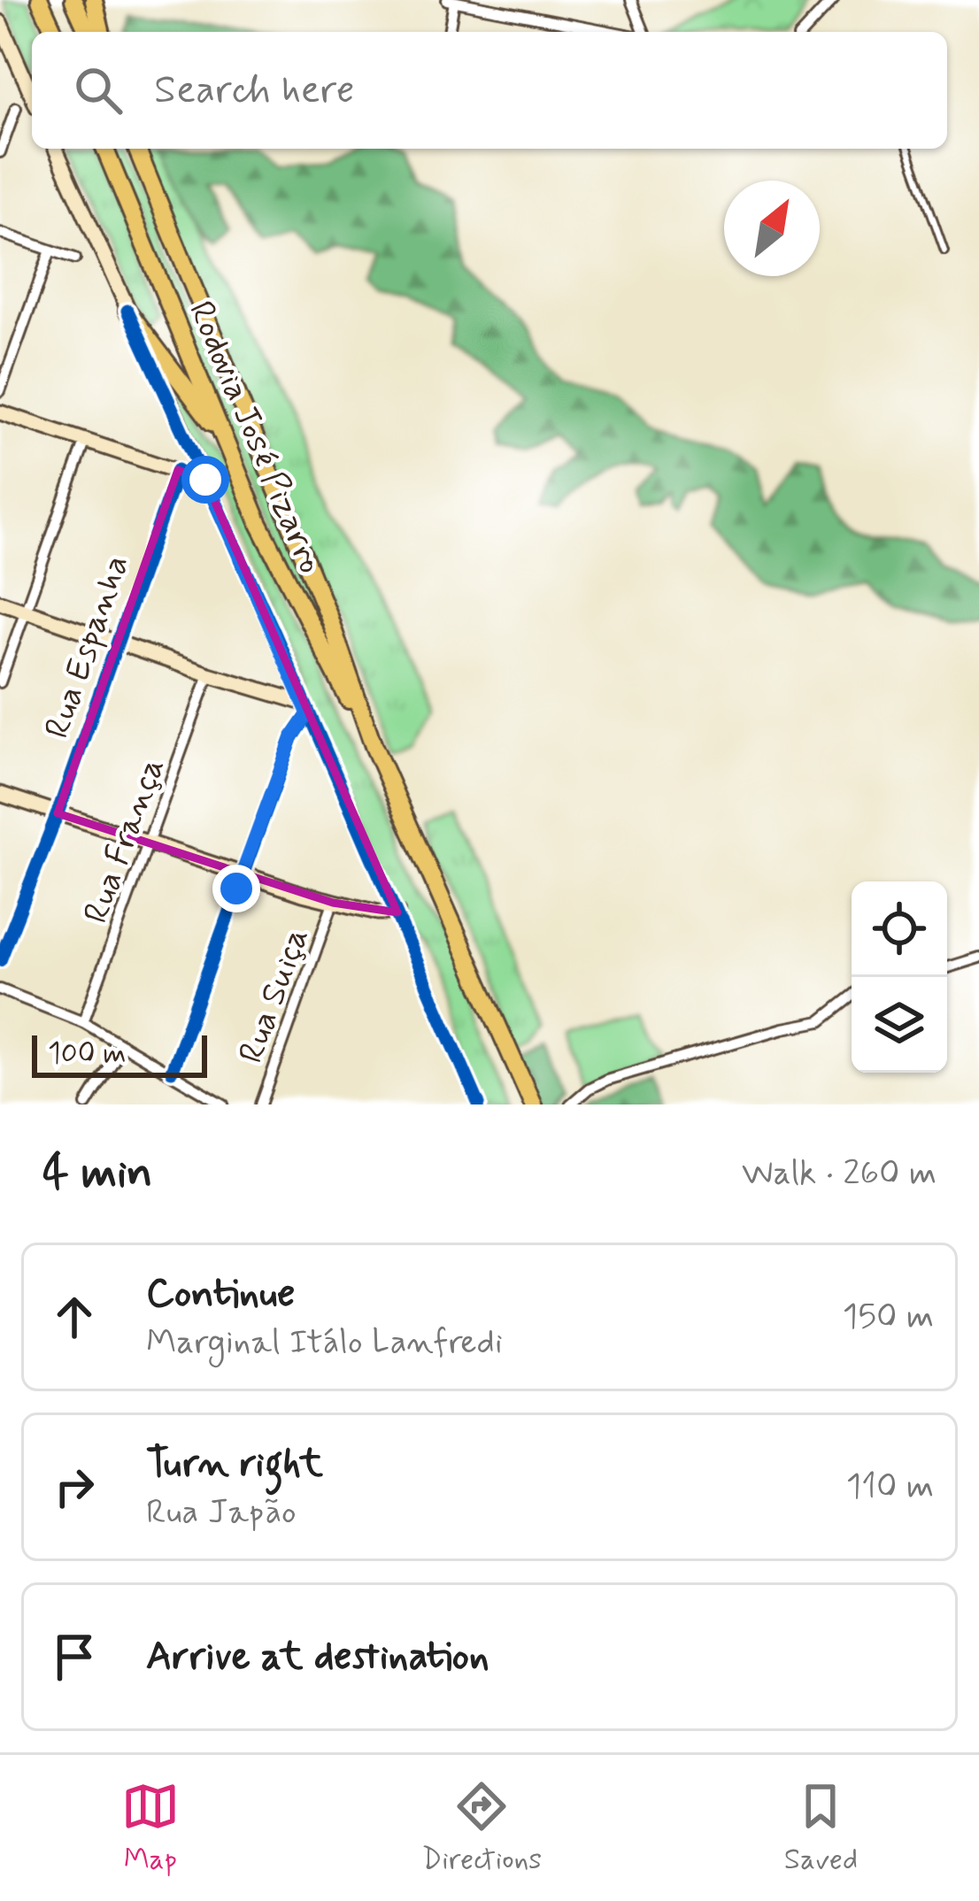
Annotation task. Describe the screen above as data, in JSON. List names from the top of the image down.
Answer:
{
  "streets": {
    "main road": ["Rodovia José Pizarro"],
    "street": ["Rua Espanha", "Rua França", "Rua Suiça"]
  },
  "scale_bar": "100 m",
  "north": "top right",
  "page": {
    "search": "Search here",
    "scale": "100 m",
    "heading": ["4 min", "Walk · 260 m"],
    "list": [
      ["Continue", "Marginal Itálo Lanfredi", "150 m"],
      ["Turn right", "Rua Japão", "110 m"],
      "Arrive at destination"
    ],
    "nav": ["Map", "Directions", "Saved"]
  }
}
